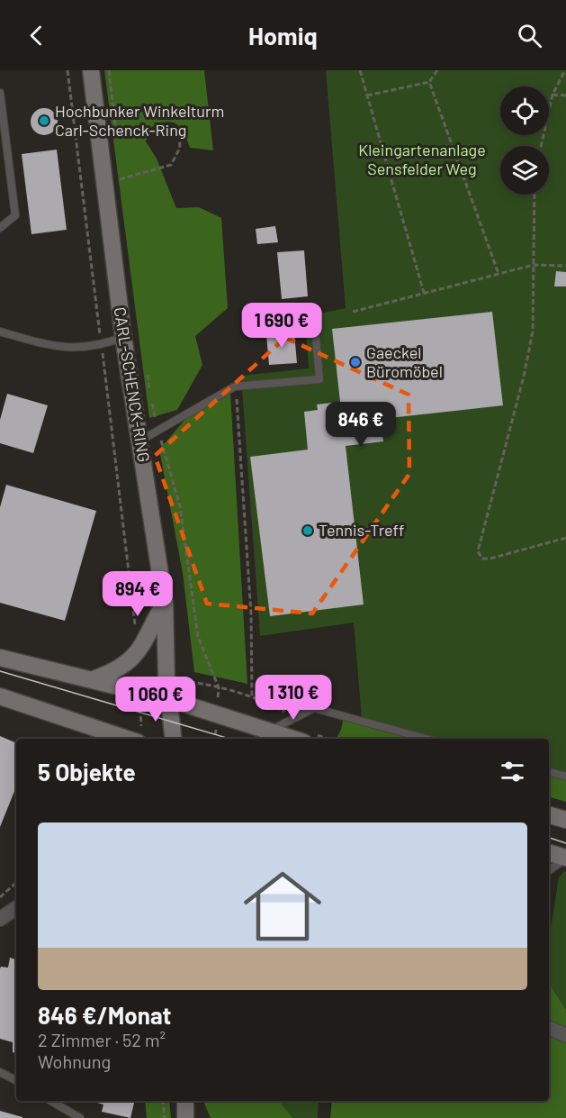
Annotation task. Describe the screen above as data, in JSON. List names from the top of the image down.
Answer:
{
  "streets": {
    "main road": ["CARL-SCHENCK-RING"]
  },
  "parks": ["Kleingartenanlage Sensfelder Weg"],
  "places": ["Hochbunker Winkelturm Carl-Schenck-Ring", "Gaeckel Büromöbel", "Tennis-Treff"],
  "page": {
    "header": "Homiq",
    "price": [
      "1 690 €",
      "846 €",
      "894 €",
      "1 310 €",
      "1 060 €"
    ],
    "heading": "5 Objekte",
    "list": [
      {
        "name": "846 €/Monat",
        "note": "2 Zimmer · 52 m² · Wohnung"
      }
    ]
  }
}
